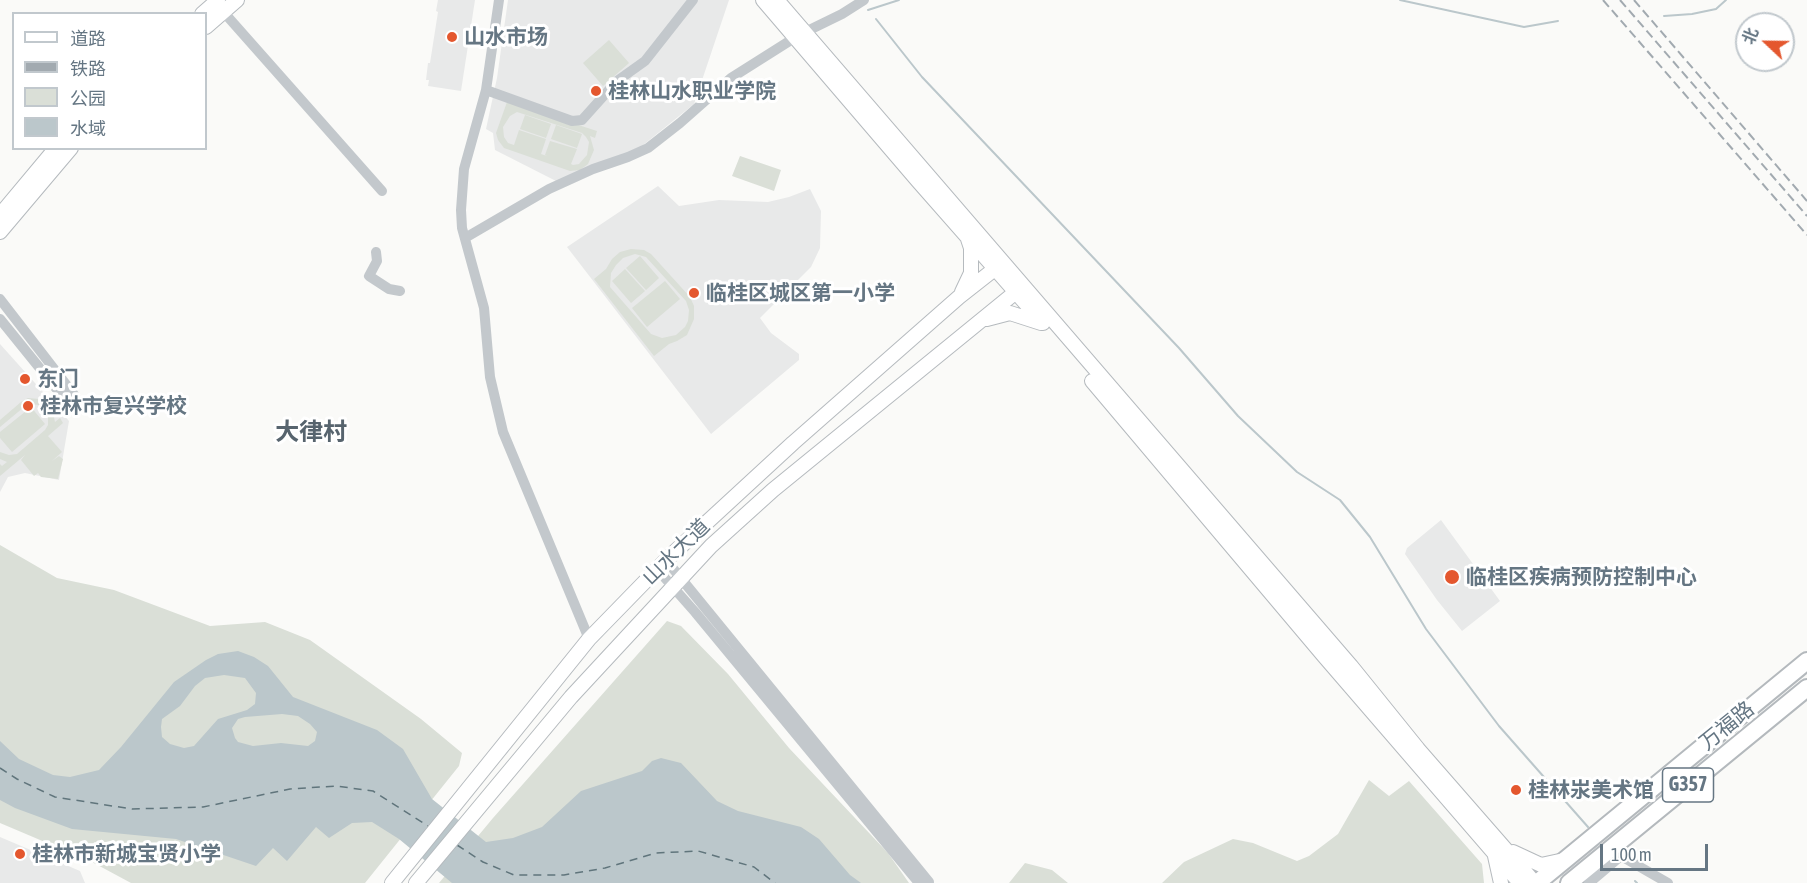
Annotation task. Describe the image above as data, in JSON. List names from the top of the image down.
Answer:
{
  "streets": {
    "highway": ["万福路", "G357"],
    "main road": ["山水大道"]
  },
  "districts": ["大律村"],
  "places": [
    "山水市场",
    "桂林山水职业学院",
    "临桂区城区第一小学",
    "东门",
    "桂林市复兴学校",
    "临桂区疾病预防控制中心",
    "桂林汖美术馆",
    "桂林市新城宝贤小学"
  ],
  "legend": [
    "道路",
    "铁路",
    "公园",
    "水域"
  ],
  "scale_bar": "100 m",
  "north": "left"
}
